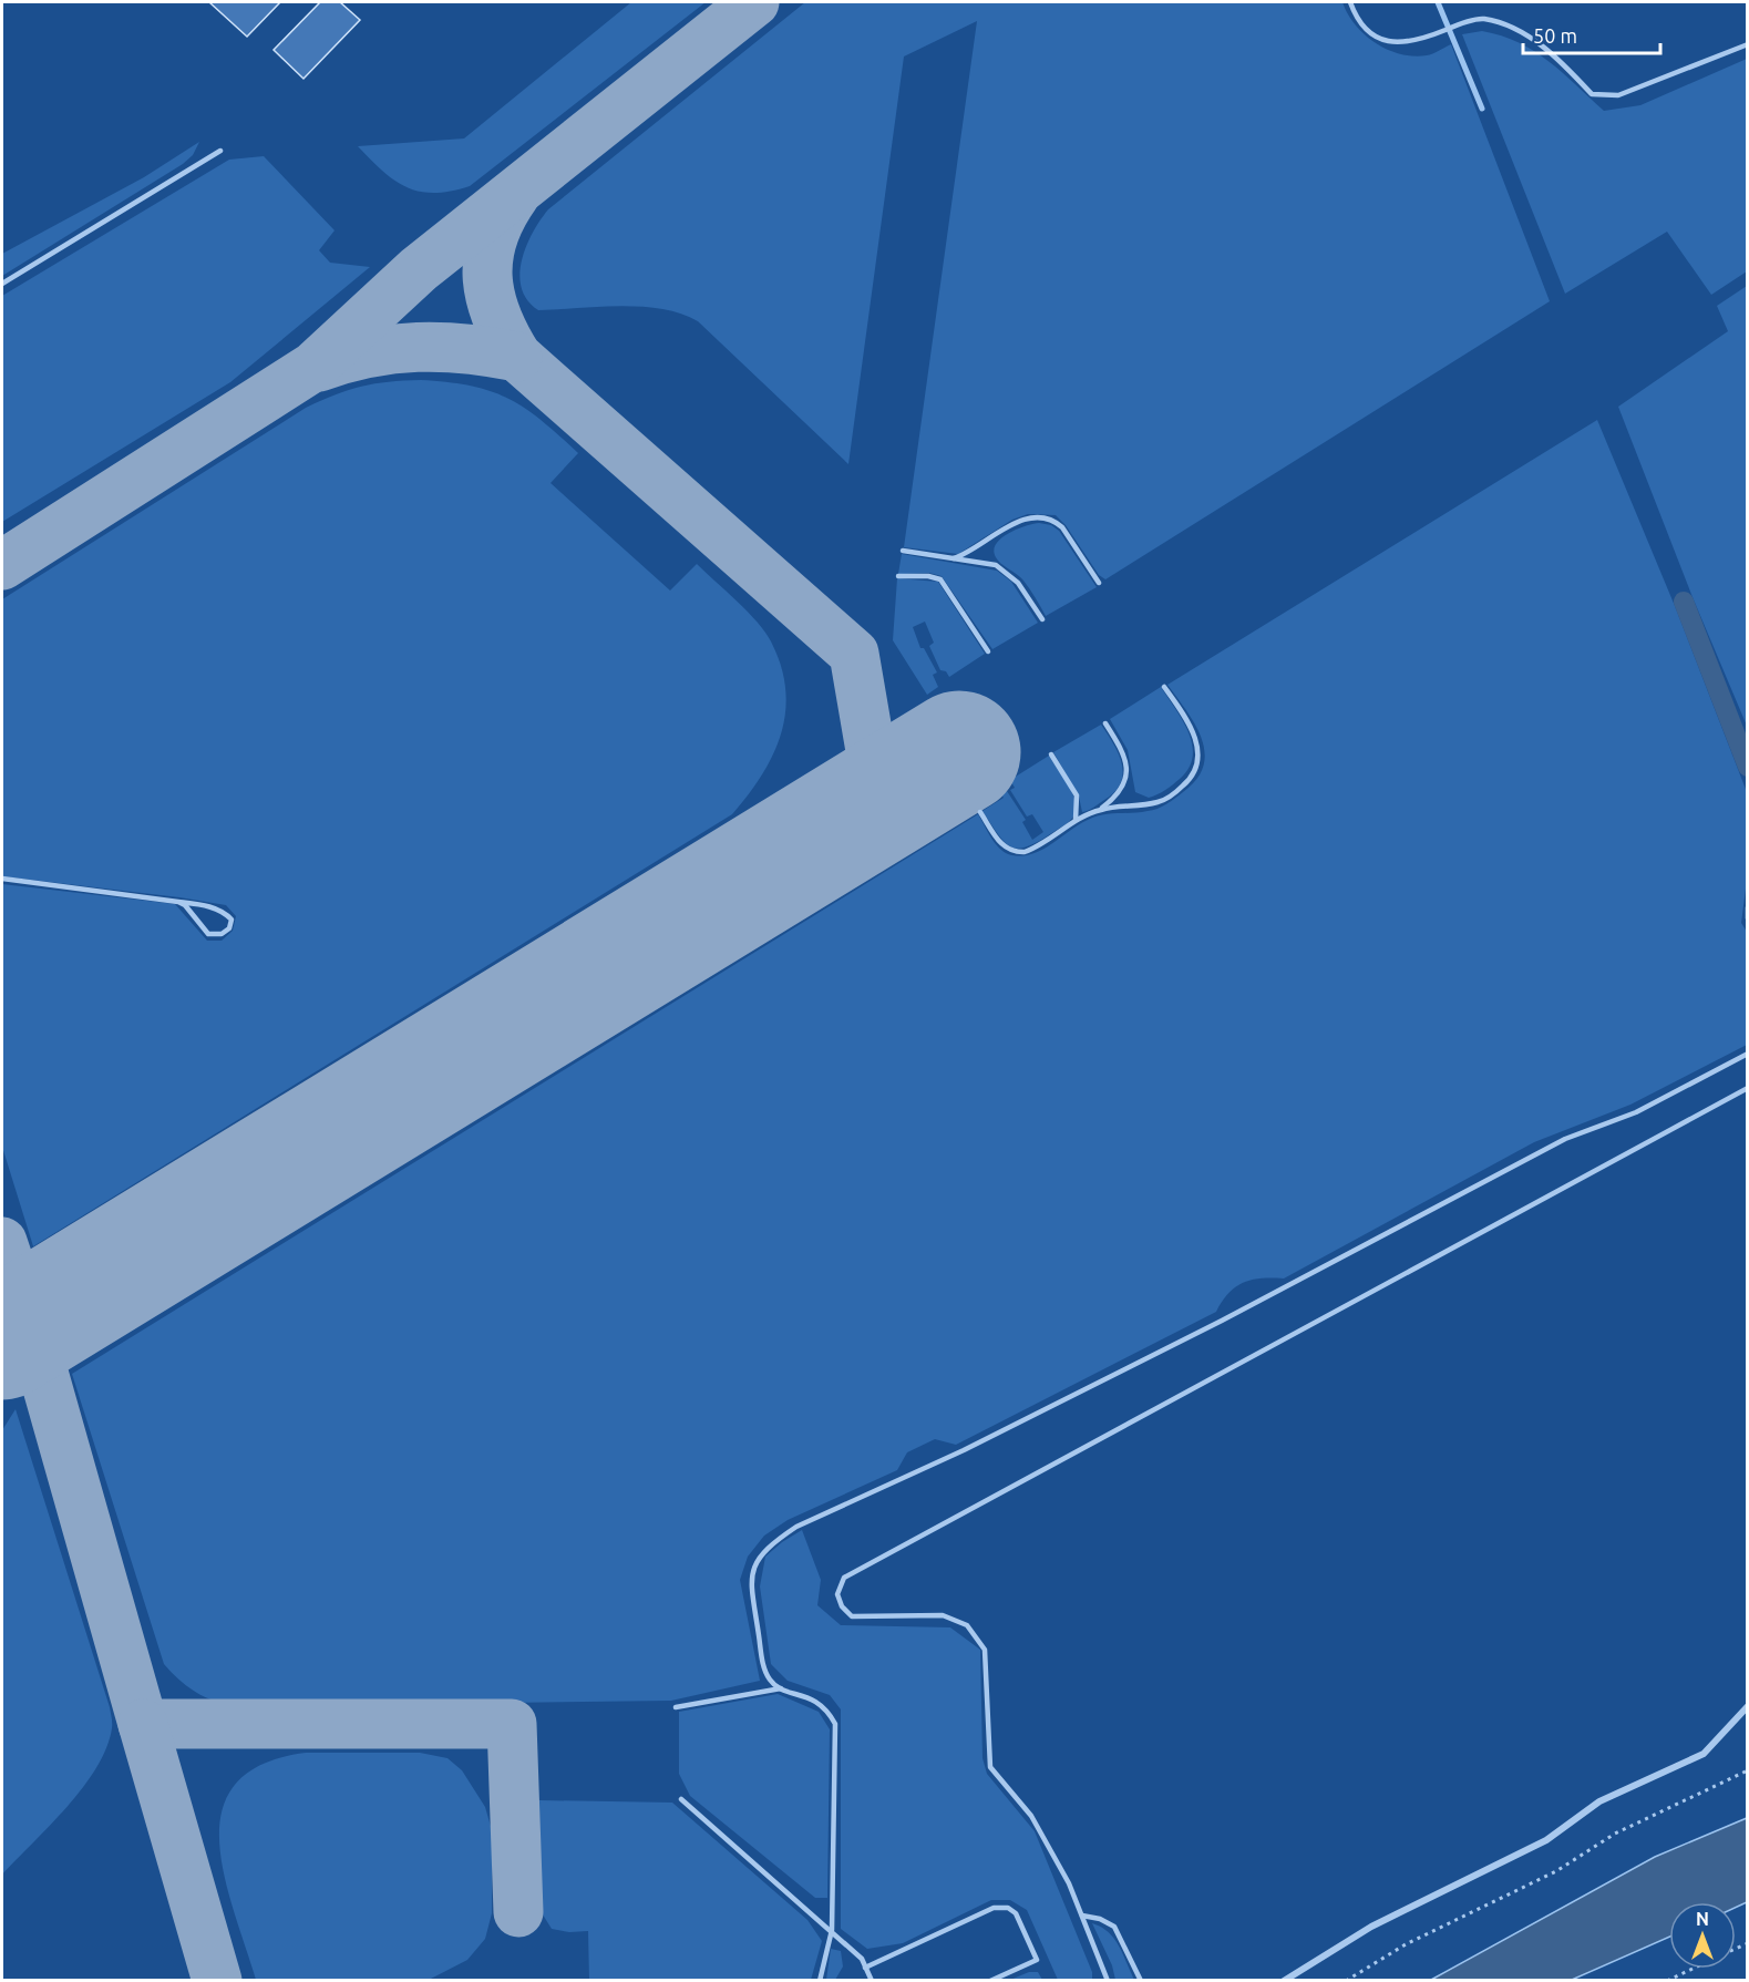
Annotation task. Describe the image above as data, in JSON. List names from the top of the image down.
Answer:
{
  "scale_bar": "50 m",
  "north": "top"
}
